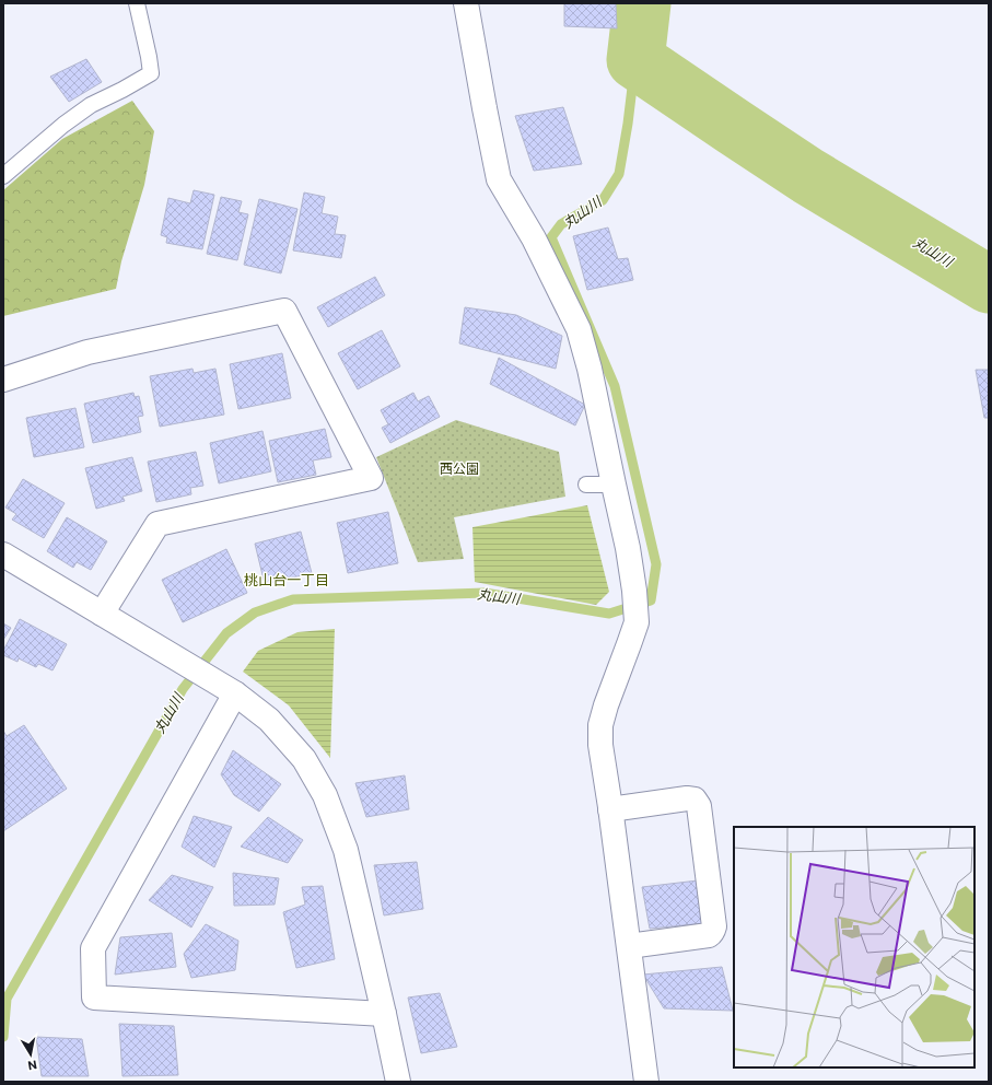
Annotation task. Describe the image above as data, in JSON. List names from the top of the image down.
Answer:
{
  "districts": ["桃山台一丁目"],
  "water": ["丸山川"],
  "parks": ["西公園"],
  "north": "bottom"
}
